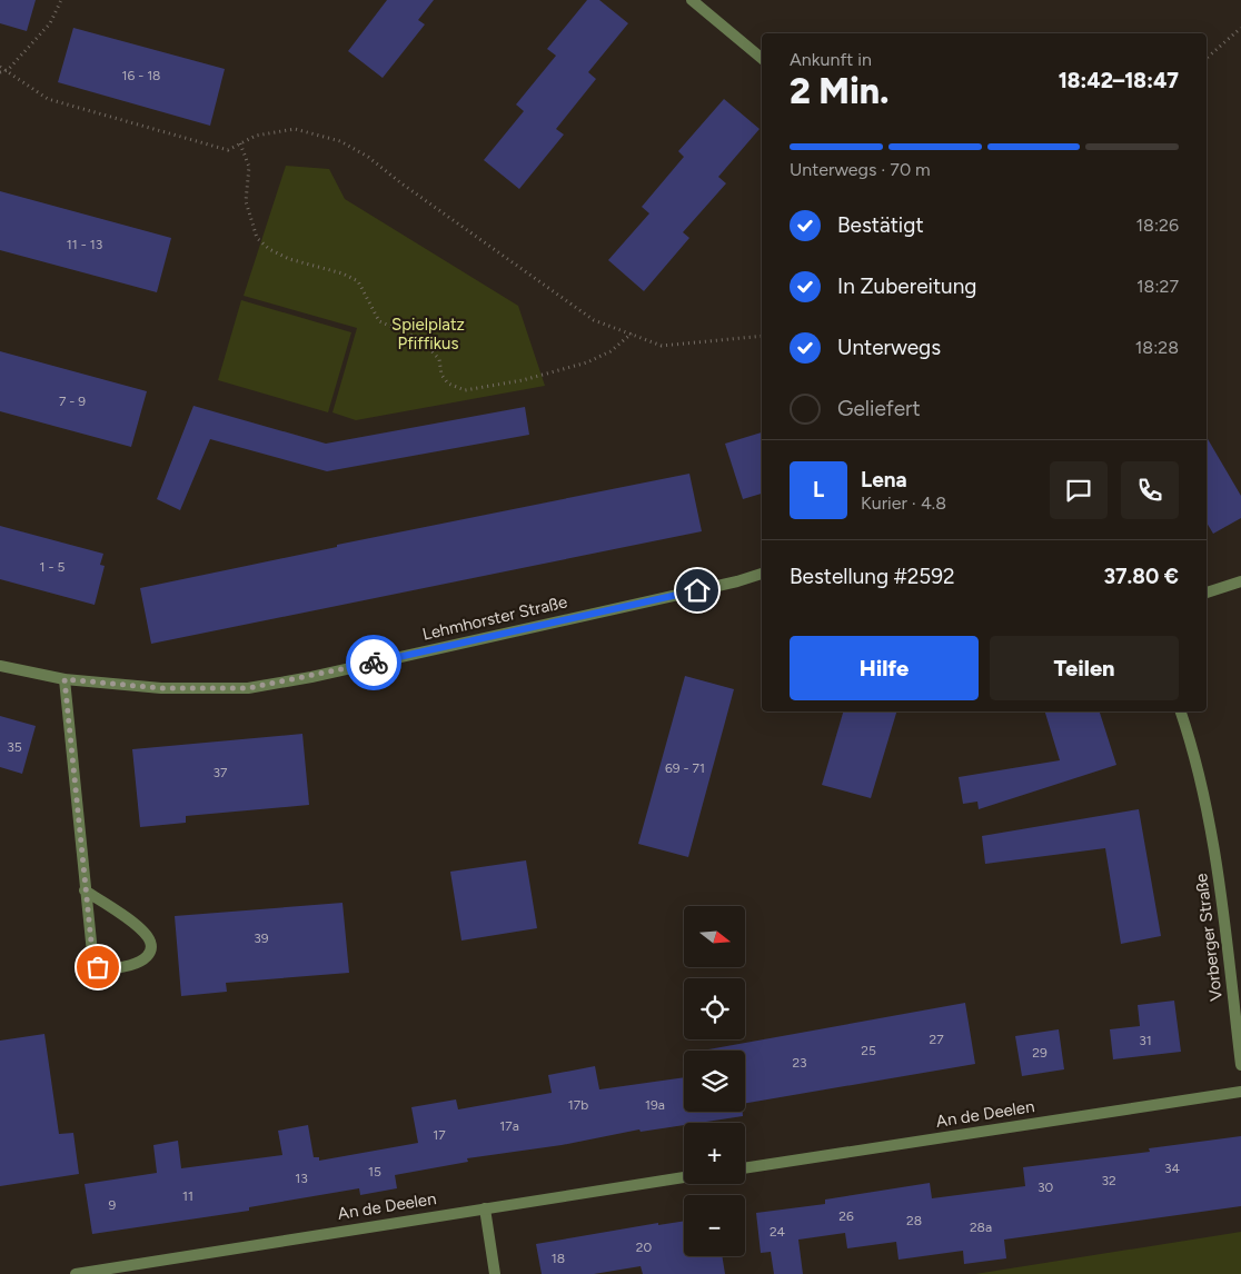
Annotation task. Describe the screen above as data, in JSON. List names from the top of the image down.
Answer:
{
  "streets": {
    "street": ["Lehmhorster Straße", "Vorberger Straße", "An de Deelen"]
  },
  "parks": ["Spielplatz Pfiffikus"],
  "house_numbers": [
    "16 - 18",
    "11 - 13",
    "7 - 9",
    "1 - 5",
    "35",
    "69 - 71",
    "37",
    "39",
    "27",
    "31",
    "25",
    "29",
    "23",
    "17b",
    "19a",
    "17a",
    "17",
    "34",
    "15",
    "13",
    "32",
    "30",
    "11",
    "9",
    "26",
    "28",
    "28a",
    "24",
    "20",
    "18"
  ],
  "north": "right",
  "page": {
    "heading": ["2 Min.", "Ankunft in", "18:42–18:47"],
    "panel": [
      "Lena",
      "Kurier · 4.8",
      "Bestellung #2592",
      "37.80 €"
    ],
    "bar": "Unterwegs · 70 m",
    "list": [
      ["Bestätigt", "18:26"],
      ["In Zubereitung", "18:27"],
      ["Unterwegs", "18:28"],
      "Geliefert"
    ],
    "round": "L",
    "buttons": ["Hilfe", "Teilen"],
    "map_buttons": ["+", "−"]
  }
}
